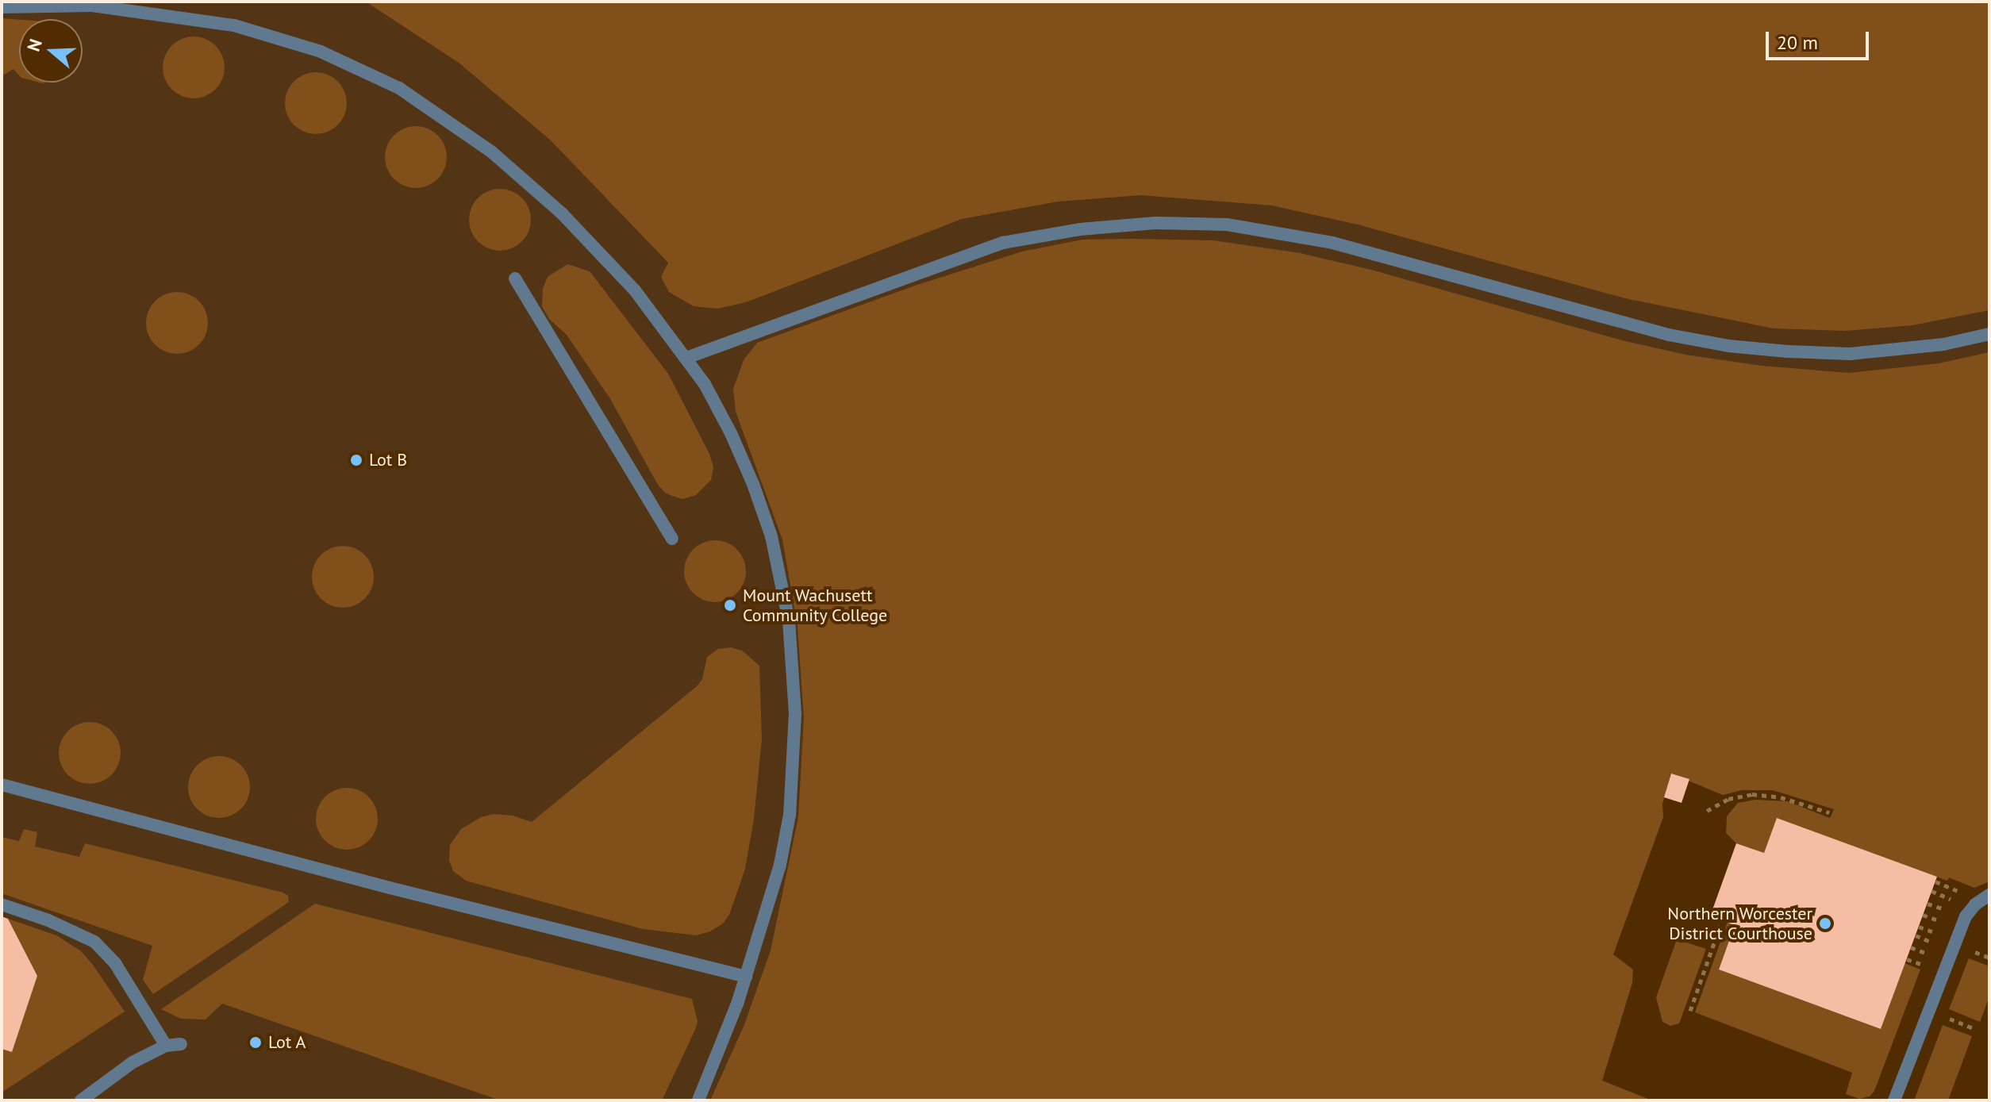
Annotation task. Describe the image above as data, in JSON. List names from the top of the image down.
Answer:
{
  "places": [
    "Lot B",
    "Mount Wachusett Community College",
    "Northern Worcester District Courthouse",
    "Lot A"
  ],
  "scale_bar": "20 m",
  "north": "left"
}
